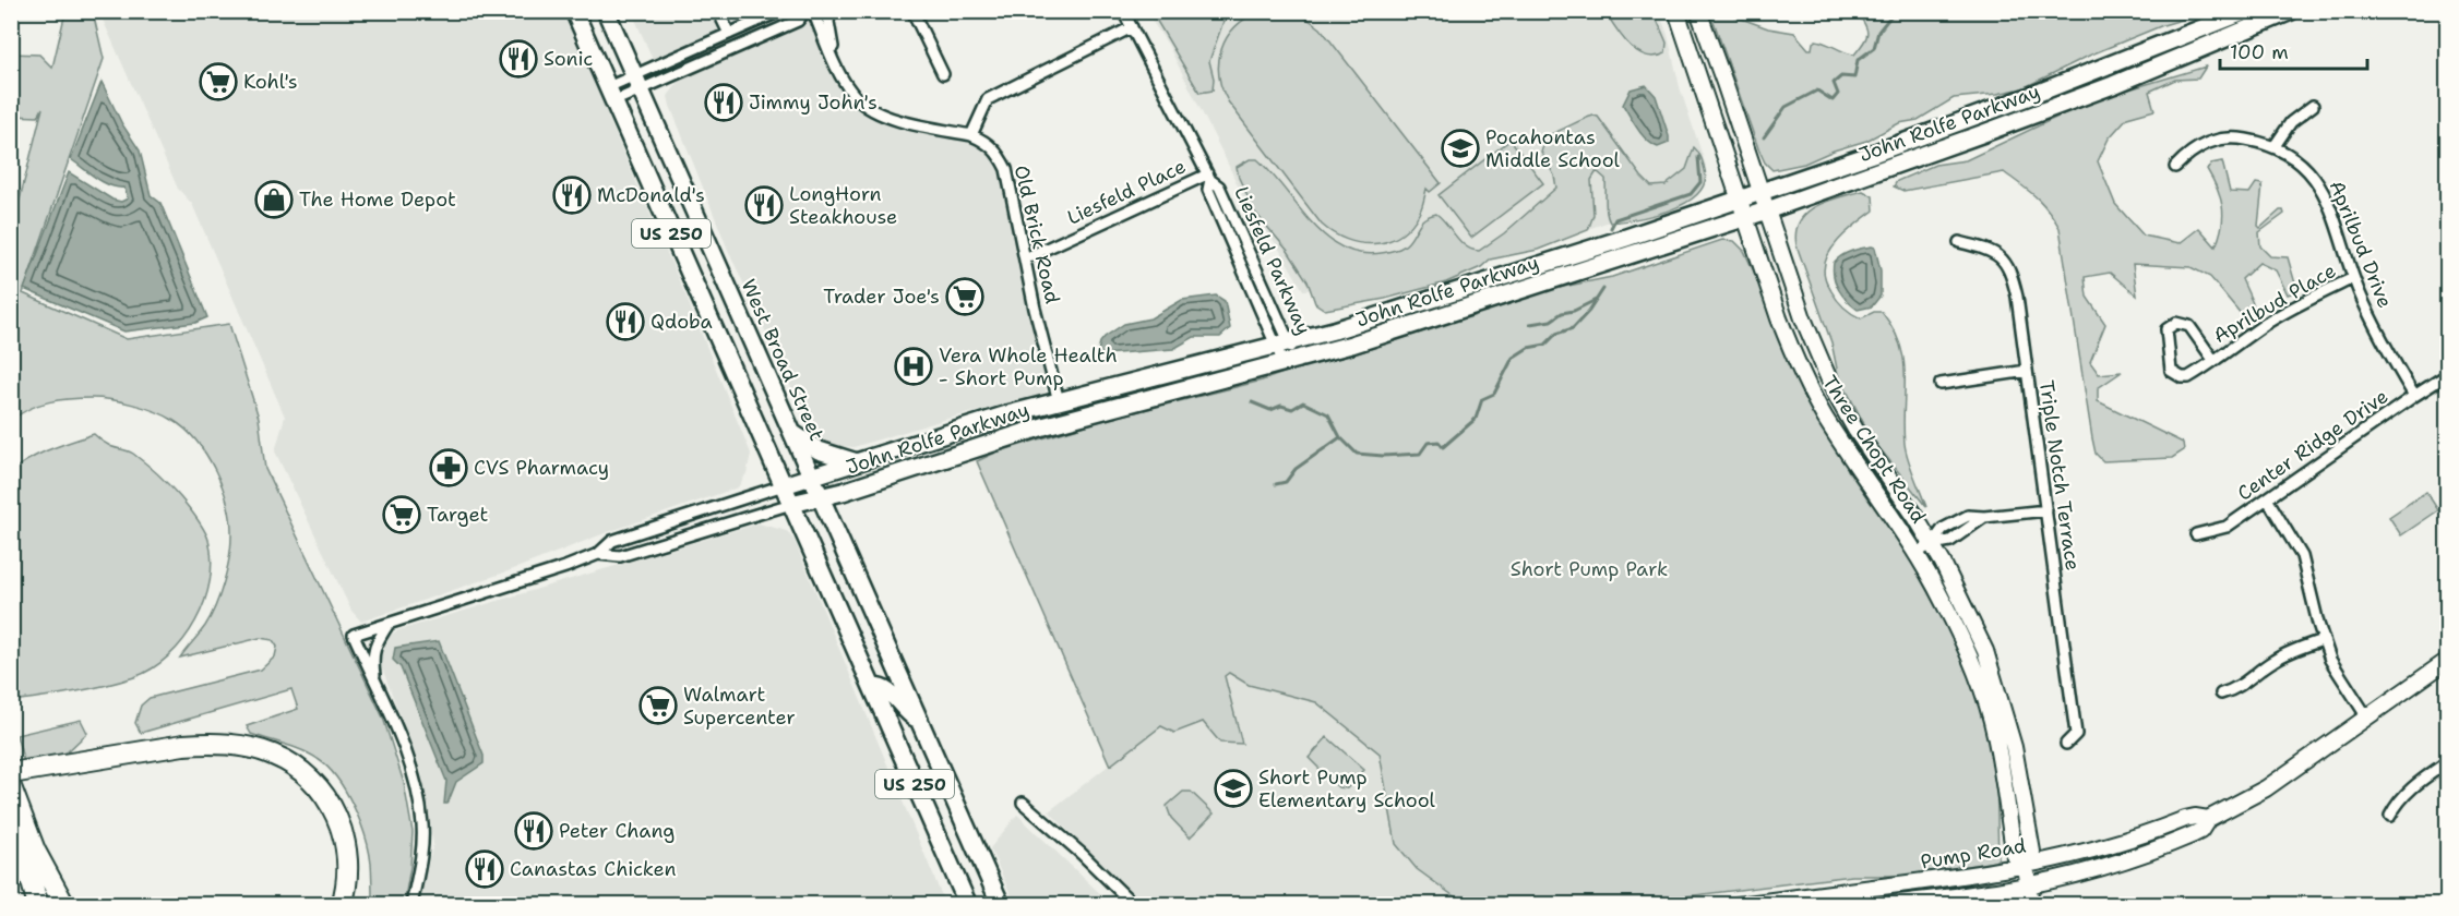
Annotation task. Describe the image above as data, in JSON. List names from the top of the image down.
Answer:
{
  "streets": {
    "main road": [
      "John Rolfe Parkway",
      "US 250",
      "West Broad Street",
      "Three Chopt Road",
      "Pump Road"
    ],
    "street": [
      "Liesfeld Place",
      "Old Brick Road",
      "Aprilbud Drive",
      "Liesfeld Parkway",
      "Aprilbud Place",
      "Center Ridge Drive",
      "Triple Notch Terrace"
    ]
  },
  "crossings": [
    ["John Rolfe Parkway", "US 250"],
    ["John Rolfe Parkway", "Old Brick Road"],
    ["John Rolfe Parkway", "Liesfeld Parkway"],
    ["John Rolfe Parkway", "West Broad Street"],
    ["John Rolfe Parkway", "Three Chopt Road"],
    ["Liesfeld Place", "Old Brick Road"],
    ["Liesfeld Place", "Liesfeld Parkway"],
    ["Aprilbud Drive", "Aprilbud Place"],
    ["Aprilbud Drive", "Center Ridge Drive"],
    ["Three Chopt Road", "Pump Road"]
  ],
  "parks": ["Short Pump Park"],
  "places": {
    "restaurant": [
      "Sonic",
      "Jimmy John's",
      "McDonald's",
      "LongHorn Steakhouse",
      "Qdoba",
      "Peter Chang",
      "Canastas Chicken"
    ],
    "supermarket": [
      "Kohl's",
      "Trader Joe's",
      "Target",
      "Walmart Supercenter"
    ],
    "school or university": ["Pocahontas Middle School", "Short Pump Elementary School"],
    "shop": ["The Home Depot"],
    "hospital": ["Vera Whole Health - Short Pump"],
    "pharmacy": ["CVS Pharmacy"]
  },
  "scale_bar": "100 m"
}
